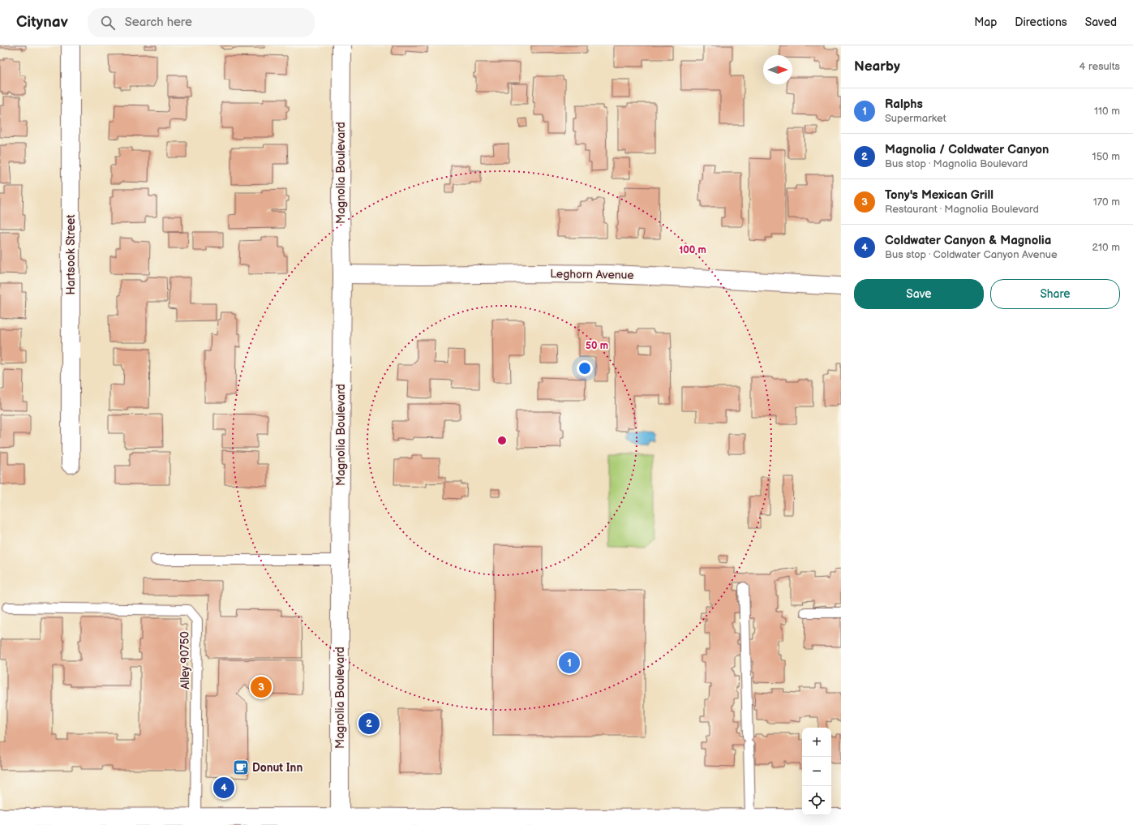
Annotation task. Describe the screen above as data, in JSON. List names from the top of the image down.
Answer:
{
  "streets": {
    "main road": ["Magnolia Boulevard", "Hartsook Street", "Leghorn Avenue"],
    "lane": ["Alley 90750"]
  },
  "crossings": [
    ["Magnolia Boulevard", "Leghorn Avenue"]
  ],
  "places": {
    "cafe": ["Donut Inn"]
  },
  "north": "right",
  "page": {
    "header": "Citynav",
    "search": "Search here",
    "nav": ["Map", "Directions", "Saved"],
    "heading": ["Nearby", "4 results"],
    "list": [
      {
        "mark": "1",
        "name": "Ralphs",
        "note": "Supermarket",
        "value": "110 m"
      },
      {
        "mark": "2",
        "name": "Magnolia / Coldwater Canyon",
        "note": "Bus stop · Magnolia Boulevard",
        "value": "150 m"
      },
      {
        "mark": "3",
        "name": "Tony's Mexican Grill",
        "note": "Restaurant · Magnolia Boulevard",
        "value": "170 m"
      },
      {
        "mark": "4",
        "name": "Coldwater Canyon & Magnolia",
        "note": "Bus stop · Coldwater Canyon Avenue",
        "value": "210 m"
      }
    ],
    "buttons": ["Save", "Share"],
    "pins": [
      "1",
      "3",
      "2",
      "4"
    ],
    "map_buttons": ["+", "−"]
  },
  "rings": ["100 m", "50 m"]
}
